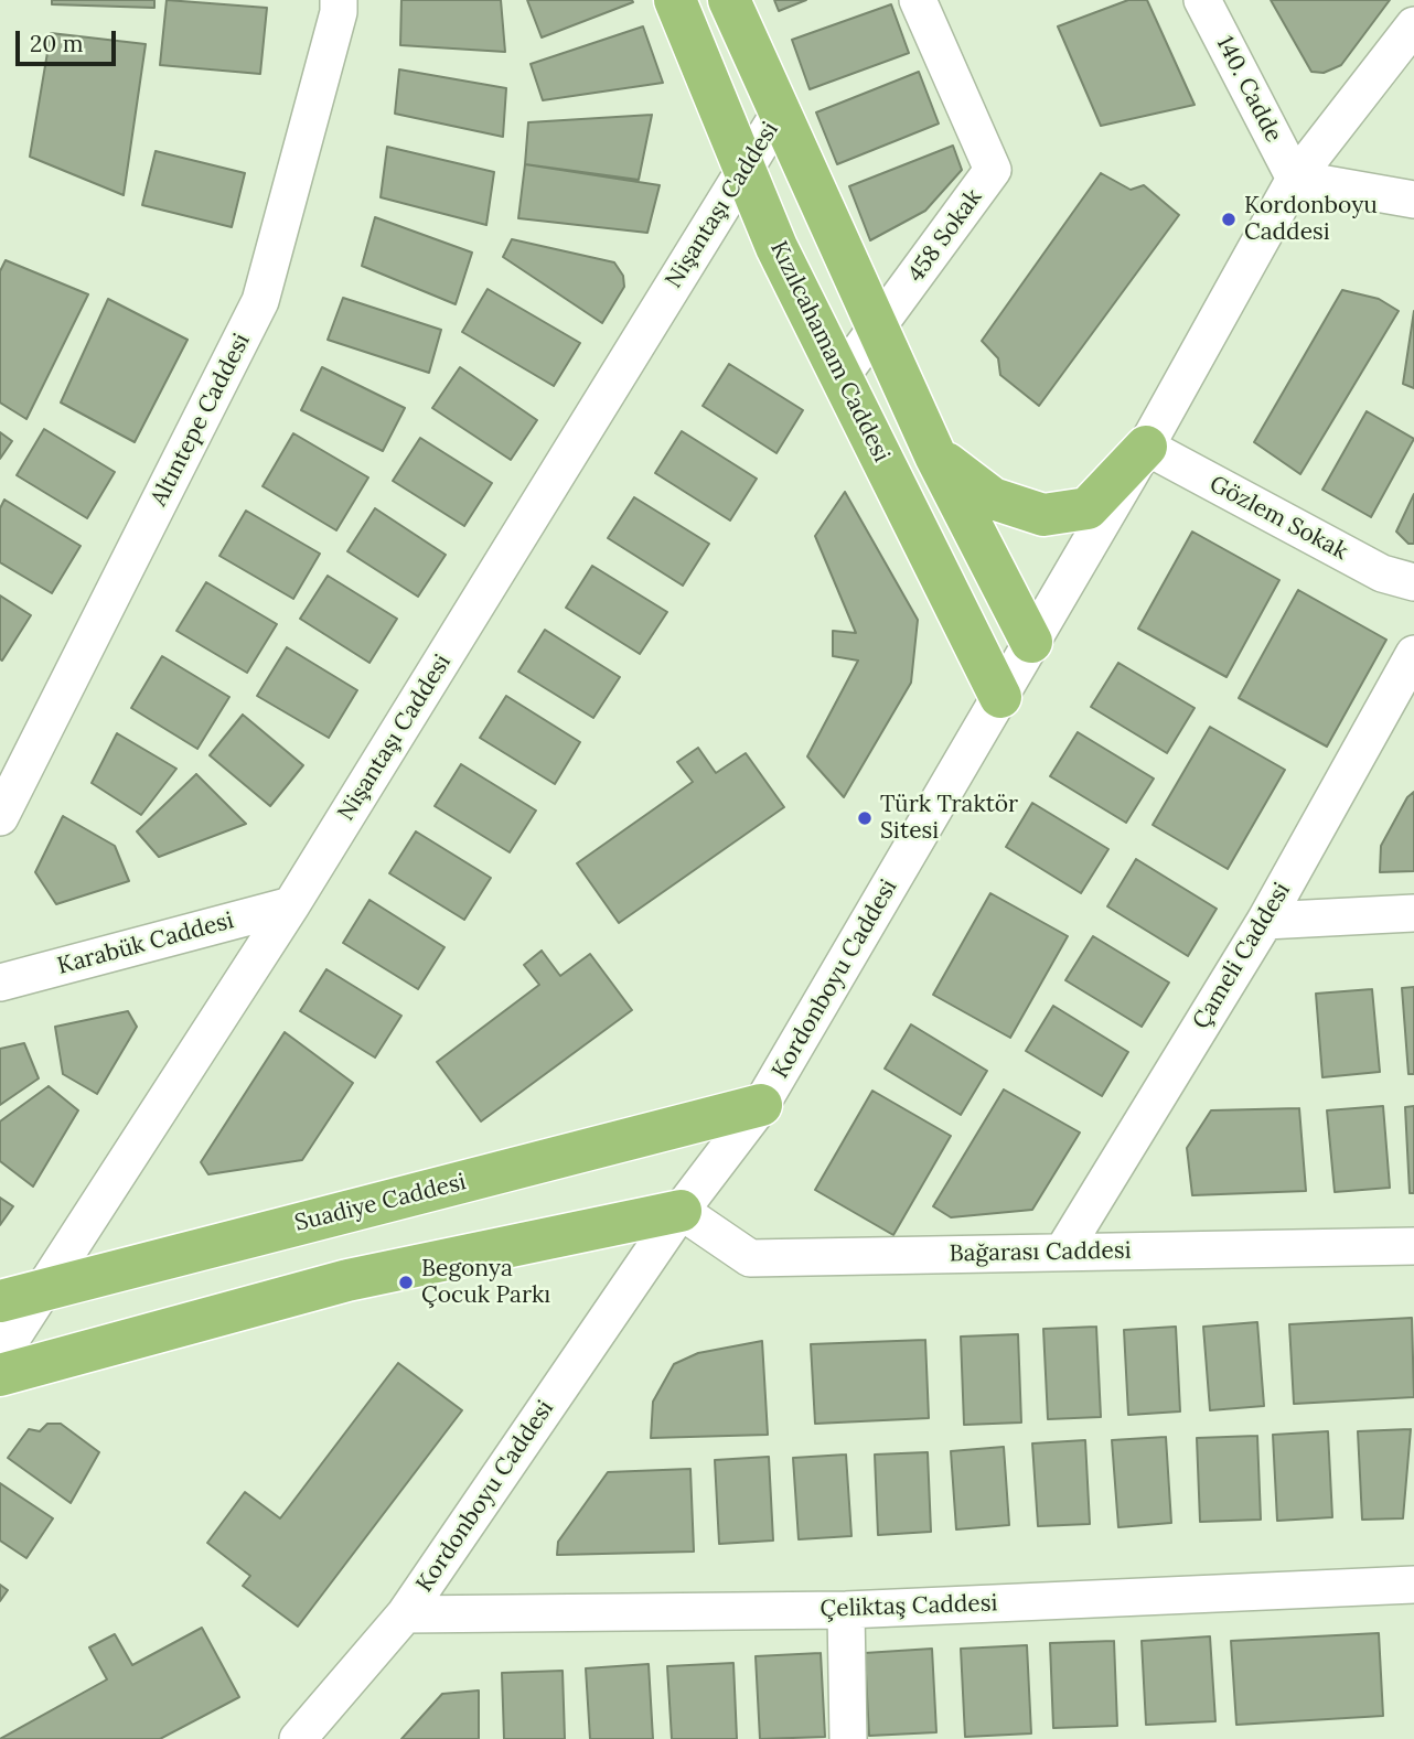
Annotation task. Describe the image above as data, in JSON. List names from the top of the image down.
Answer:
{
  "streets": {
    "main road": ["Kızılcahamam Caddesi", "Suadiye Caddesi"],
    "street": [
      "140. Cadde",
      "Nişantaşı Caddesi",
      "458 Sokak",
      "Altıntepe Caddesi",
      "Gözlem Sokak",
      "Karabük Caddesi",
      "Çameli Caddesi",
      "Kordonboyu Caddesi",
      "Bağarası Caddesi",
      "Çeliktaş Caddesi"
    ]
  },
  "crossings": [
    ["140. Cadde", "Kordonboyu Caddesi"],
    ["Nişantaşı Caddesi", "Kızılcahamam Caddesi"],
    ["Nişantaşı Caddesi", "Karabük Caddesi"],
    ["Nişantaşı Caddesi", "Suadiye Caddesi"],
    ["458 Sokak", "Kızılcahamam Caddesi"],
    ["Kızılcahamam Caddesi", "Kordonboyu Caddesi"],
    ["Gözlem Sokak", "Kordonboyu Caddesi"],
    ["Çameli Caddesi", "Bağarası Caddesi"],
    ["Kordonboyu Caddesi", "Suadiye Caddesi"],
    ["Kordonboyu Caddesi", "Bağarası Caddesi"],
    ["Kordonboyu Caddesi", "Çeliktaş Caddesi"]
  ],
  "places": ["Kordonboyu Caddesi", "Türk Traktör Sitesi", "Begonya Çocuk Parkı"],
  "scale_bar": "20 m"
}
